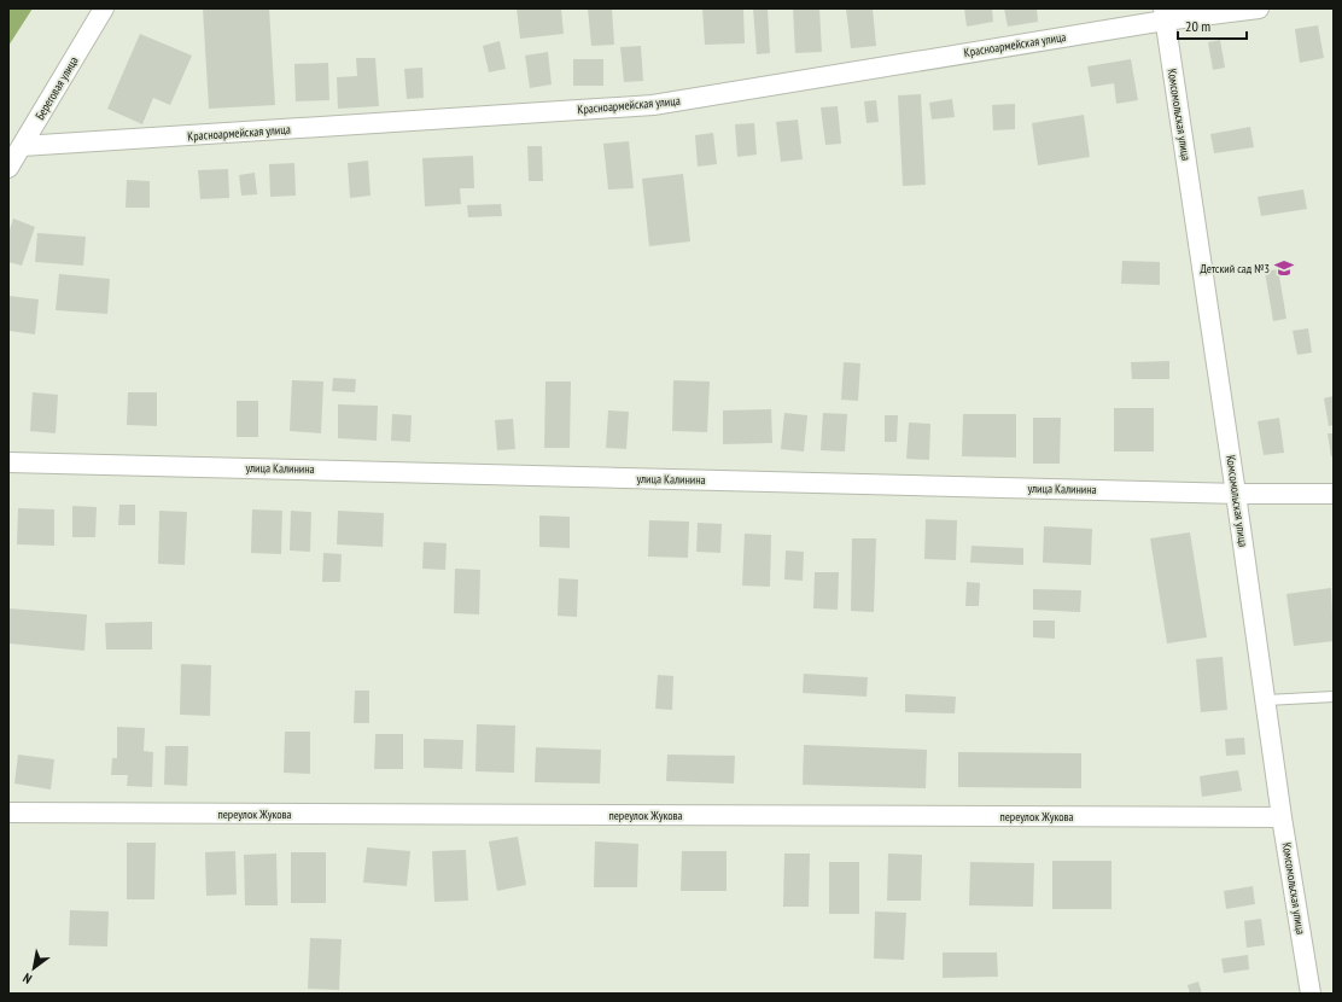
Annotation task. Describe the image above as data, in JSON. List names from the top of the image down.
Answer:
{
  "streets": {
    "street": [
      "Красноармейская улица",
      "Береговая улица",
      "Комсомольская улица",
      "улица Калинина",
      "переулок Жукова"
    ]
  },
  "crossings": [
    ["Красноармейская улица", "Береговая улица"],
    ["Красноармейская улица", "Комсомольская улица"],
    ["Комсомольская улица", "улица Калинина"],
    ["Комсомольская улица", "переулок Жукова"]
  ],
  "places": {
    "school or university": ["Детский сад №3"]
  },
  "scale_bar": "20 m",
  "north": "bottom left"
}
